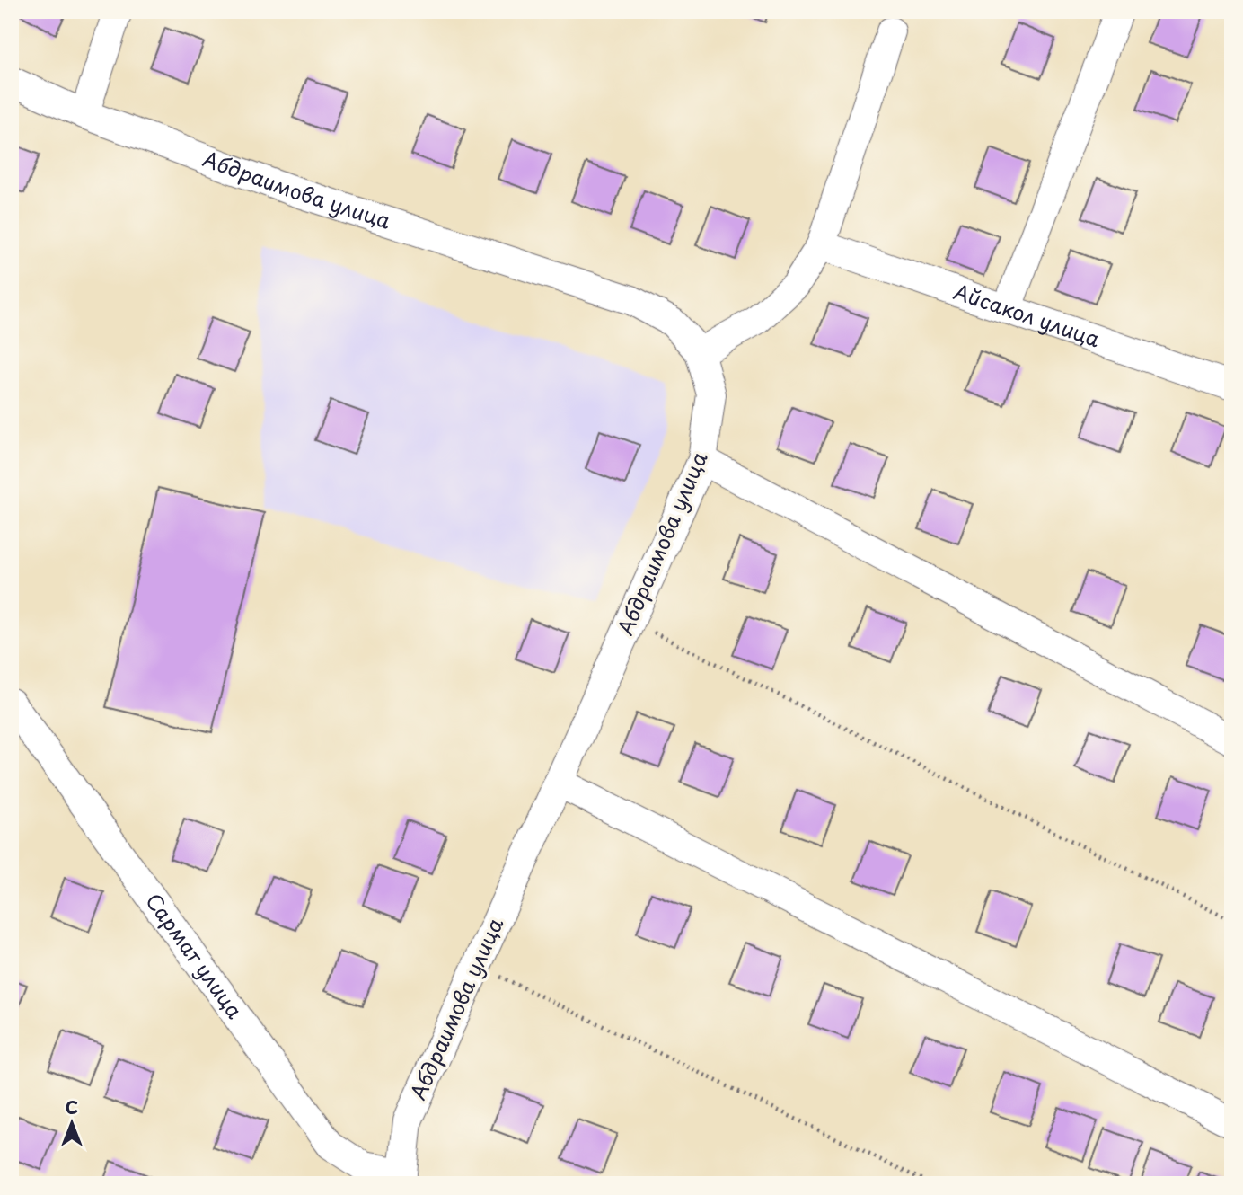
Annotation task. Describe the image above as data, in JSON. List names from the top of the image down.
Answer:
{
  "streets": {
    "street": ["Абдраимова улица", "Айсакол улица", "Сармат улица"]
  },
  "crossings": [
    ["Абдраимова улица", "Сармат улица"]
  ],
  "north": "top"
}
